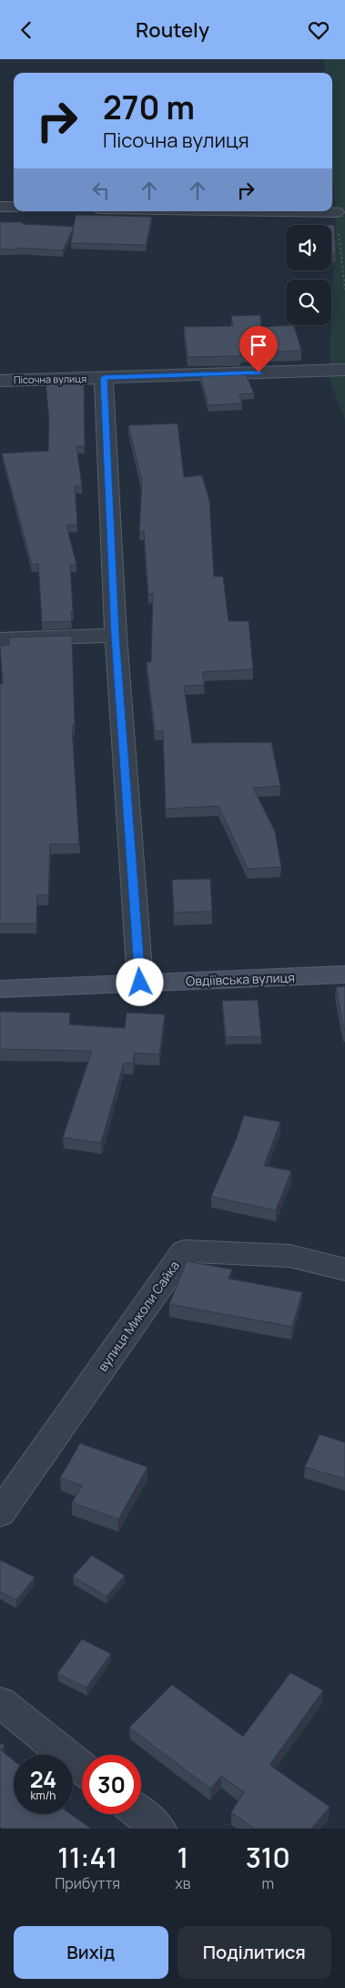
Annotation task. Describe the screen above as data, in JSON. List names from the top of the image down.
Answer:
{
  "streets": {
    "main road": ["Овдіївська вулиця"],
    "street": ["Пісочна вулиця", "вулиця Миколи Сайка"]
  },
  "page": {
    "header": "Routely",
    "turn": ["270 m", "Пісочна вулиця"],
    "speed": "24 km/h",
    "limit": "30",
    "eta": [
      "11:41",
      "Прибуття",
      "1",
      "хв",
      "310",
      "m"
    ],
    "buttons": ["Вихід", "Поділитися"]
  }
}
